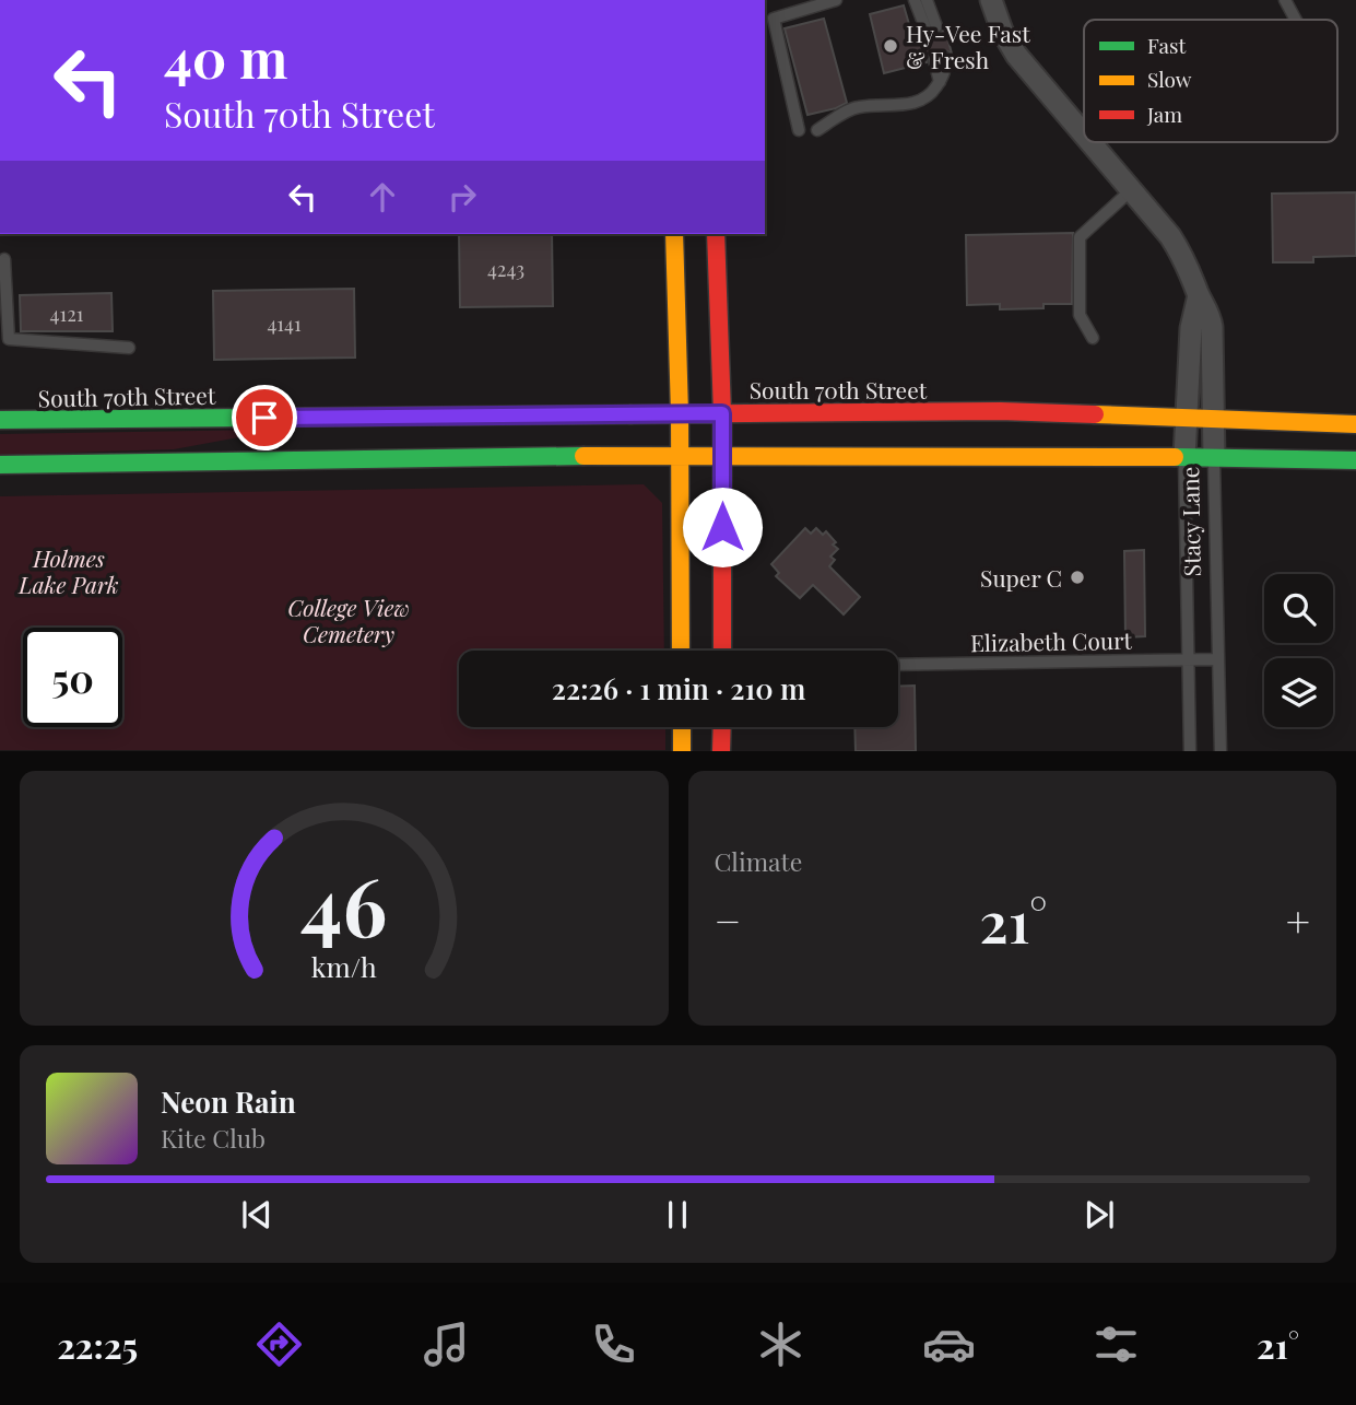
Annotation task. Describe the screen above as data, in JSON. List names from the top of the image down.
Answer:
{
  "streets": {
    "main road": ["South 70th Street"],
    "street": ["Stacy Lane"],
    "lane": ["Elizabeth Court"]
  },
  "crossings": [
    ["South 70th Street", "Stacy Lane"],
    ["Stacy Lane", "Elizabeth Court"]
  ],
  "parks": ["Holmes Lake Park", "College View Cemetery"],
  "places": ["Hy-Vee Fast & Fresh", "Super C"],
  "house_numbers": ["4243", "4121", "4141"],
  "legend": ["Fast", "Slow", "Jam"],
  "page": {
    "turn": ["40 m", "South 70th Street"],
    "limit": "50",
    "trip": "22:26 · 1 min · 210 m",
    "tile": "Climate",
    "heat": ["−", "21°", "+"],
    "song": ["Neon Rain", "Kite Club"],
    "tabs": ["22:25", "21°"],
    "gauge": ["46", "km/h"]
  }
}
